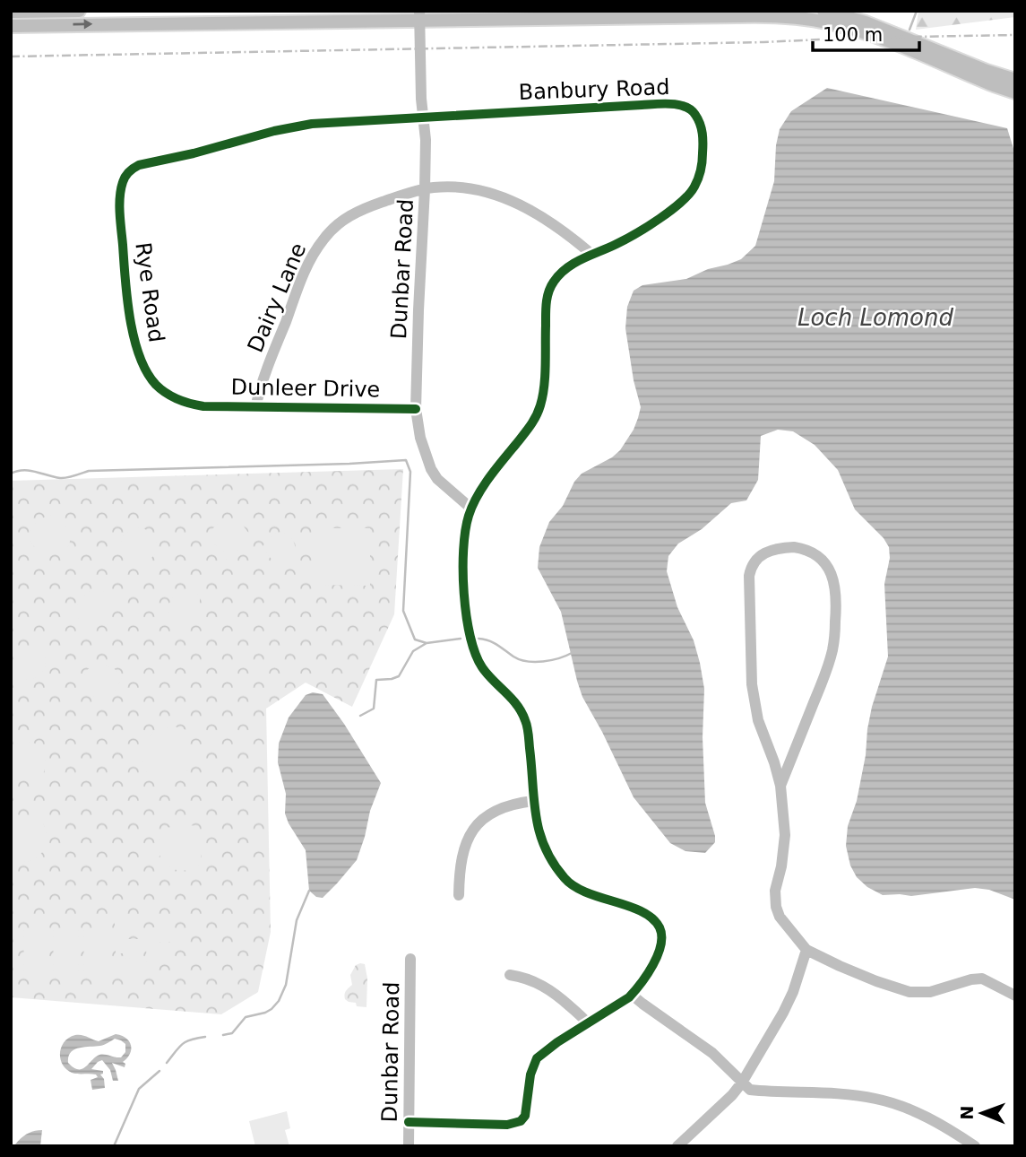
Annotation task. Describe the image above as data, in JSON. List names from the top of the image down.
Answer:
{
  "streets": {
    "street": [
      "Banbury Road",
      "Dunbar Road",
      "Rye Road",
      "Dairy Lane",
      "Dunleer Drive"
    ]
  },
  "crossings": [
    ["Banbury Road", "Dunbar Road"],
    ["Banbury Road", "Rye Road"],
    ["Banbury Road", "Dairy Lane"],
    ["Dunbar Road", "Dairy Lane"],
    ["Dunbar Road", "Dunleer Drive"],
    ["Rye Road", "Dunleer Drive"],
    ["Dairy Lane", "Dunleer Drive"]
  ],
  "water": ["Loch Lomond"],
  "scale_bar": "100 m",
  "north": "left"
}
